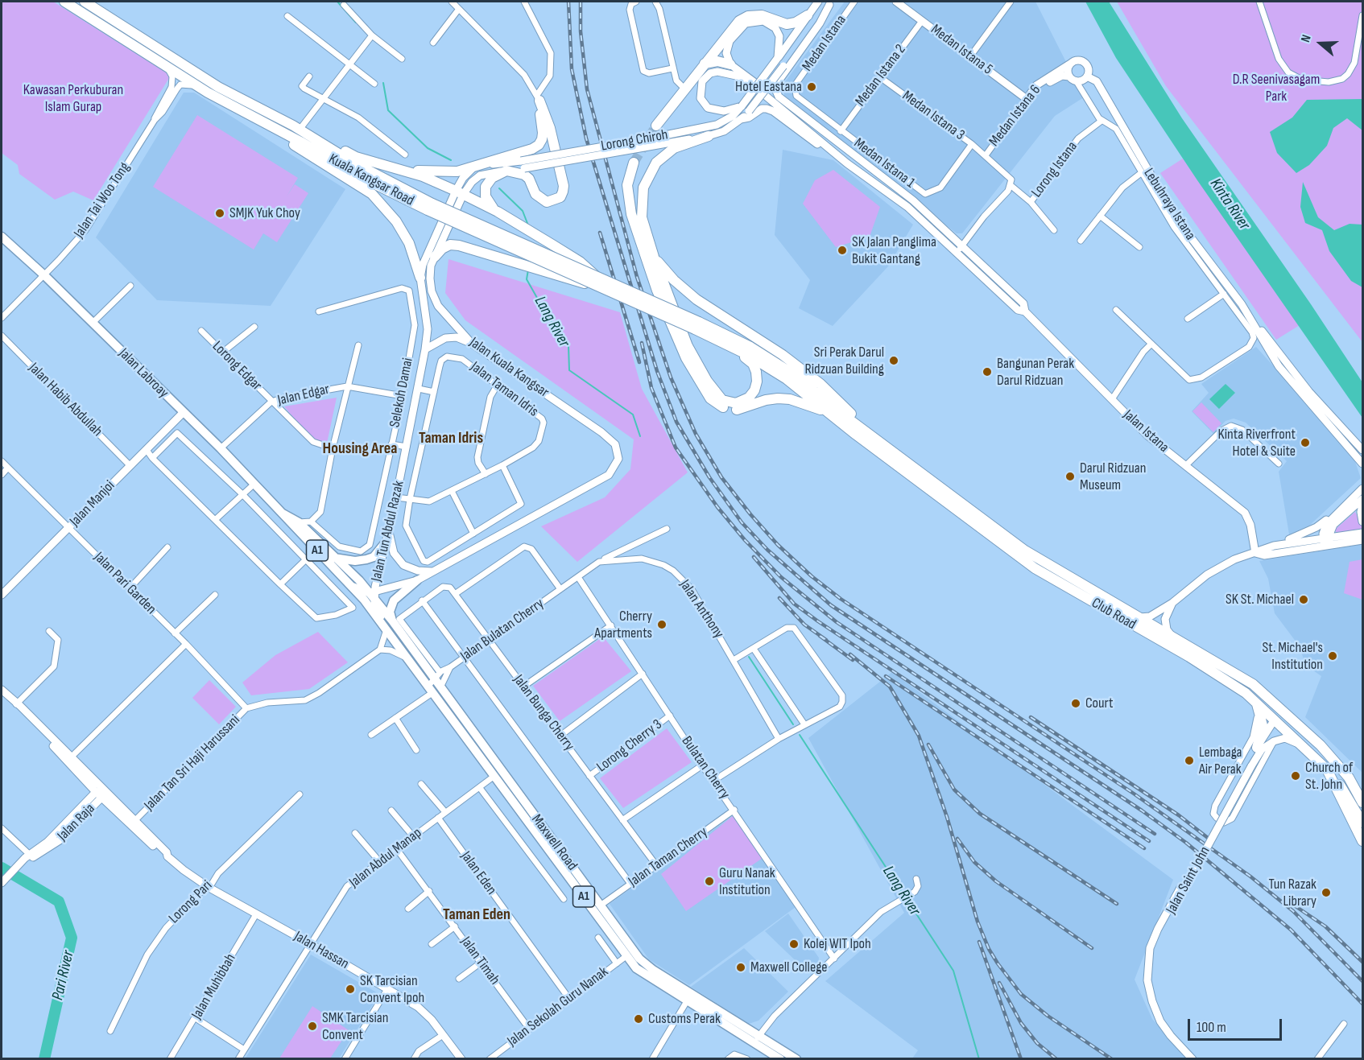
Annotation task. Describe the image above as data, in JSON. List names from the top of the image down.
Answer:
{
  "streets": {
    "highway": ["Kuala Kangsar Road", "Club Road"],
    "main road": [
      "Medan Istana 5",
      "Medan Istana 6",
      "Lorong Chiroh",
      "Lebuhraya Istana",
      "Jalan Kuala Kangsar",
      "Jalan Labroay",
      "Jalan Istana",
      "Jalan Manjoi",
      "Jalan Tun Abdul Razak",
      "A1",
      "Jalan Raja",
      "Maxwell Road",
      "Jalan Saint John",
      "Jalan Hassan"
    ],
    "street": [
      "Medan Istana",
      "Medan Istana 2",
      "Medan Istana 3",
      "Medan Istana 1",
      "Lorong Istana",
      "Jalan Tai Woo Tong",
      "Lorong Edgar",
      "Jalan Taman Idris",
      "Selekoh Damai",
      "Jalan Edgar",
      "Jalan Habib Abdullah",
      "Jalan Pari Garden",
      "Jalan Anthony",
      "Jalan Bulatan Cherry",
      "Jalan Bunga Cherry",
      "Lorong Cherry 3",
      "Jalan Tan Sri Haji Harussani",
      "Bulatan Cherry",
      "Jalan Taman Cherry",
      "Jalan Abdul Manap",
      "Jalan Eden",
      "Lorong Pari",
      "Jalan Timah",
      "Jalan Muhibbah",
      "Jalan Sekolah Guru Nanak"
    ]
  },
  "crossings": [
    ["Medan Istana", "Medan Istana 1"],
    ["Medan Istana 5", "Medan Istana 2"],
    ["Medan Istana 5", "Medan Istana 6"],
    ["Medan Istana 2", "Medan Istana 3"],
    ["Medan Istana 2", "Medan Istana 1"],
    ["Medan Istana 3", "Medan Istana 6"],
    ["Medan Istana 3", "Medan Istana 1"],
    ["Medan Istana 3", "Lorong Istana"],
    ["Medan Istana 6", "Lebuhraya Istana"],
    ["Kuala Kangsar Road", "Jalan Tai Woo Tong"],
    ["Jalan Tai Woo Tong", "Jalan Labroay"],
    ["Lorong Edgar", "Jalan Edgar"],
    ["Jalan Kuala Kangsar", "Jalan Tun Abdul Razak"],
    ["Jalan Labroay", "Jalan Edgar"],
    ["Jalan Labroay", "Jalan Manjoi"],
    ["Jalan Labroay", "Maxwell Road"],
    ["Jalan Taman Idris", "Jalan Tun Abdul Razak"],
    ["Selekoh Damai", "Jalan Edgar"],
    ["Jalan Habib Abdullah", "Jalan Manjoi"],
    ["Jalan Manjoi", "Jalan Pari Garden"],
    ["Jalan Tun Abdul Razak", "Maxwell Road"],
    ["Jalan Pari Garden", "Jalan Tan Sri Haji Harussani"],
    ["Club Road", "Jalan Saint John"],
    ["Jalan Bulatan Cherry", "Jalan Bunga Cherry"],
    ["Jalan Bulatan Cherry", "Bulatan Cherry"],
    ["Jalan Bulatan Cherry", "Maxwell Road"],
    ["Jalan Bunga Cherry", "Lorong Cherry 3"],
    ["Jalan Bunga Cherry", "Jalan Taman Cherry"],
    ["Lorong Cherry 3", "Bulatan Cherry"],
    ["Jalan Tan Sri Haji Harussani", "Jalan Hassan"],
    ["Bulatan Cherry", "Jalan Taman Cherry"],
    ["Jalan Raja", "Jalan Hassan"],
    ["Maxwell Road", "Jalan Taman Cherry"],
    ["Maxwell Road", "Jalan Abdul Manap"],
    ["Maxwell Road", "Jalan Sekolah Guru Nanak"],
    ["Jalan Abdul Manap", "Jalan Eden"],
    ["Jalan Abdul Manap", "Jalan Hassan"],
    ["Jalan Abdul Manap", "Jalan Timah"],
    ["Jalan Eden", "Jalan Sekolah Guru Nanak"],
    ["Lorong Pari", "Jalan Hassan"],
    ["Jalan Hassan", "Jalan Muhibbah"],
    ["Jalan Timah", "Jalan Sekolah Guru Nanak"]
  ],
  "districts": ["Taman Idris", "Housing Area", "Taman Eden"],
  "water": ["Kinta River", "Lang River", "Pari River"],
  "parks": ["D.R Seenivasagam Park", "Kawasan Perkuburan Islam Gurap"],
  "places": [
    "Hotel Eastana",
    "SMJK Yuk Choy",
    "SK Jalan Panglima Bukit Gantang",
    "Sri Perak Darul Ridzuan Building",
    "Bangunan Perak Darul Ridzuan",
    "Kinta Riverfront Hotel & Suite",
    "Darul Ridzuan Museum",
    "SK St. Michael",
    "Cherry Apartments",
    "St. Michael's Institution",
    "Court",
    "Lembaga Air Perak",
    "Church of St. John",
    "Guru Nanak Institution",
    "Tun Razak Library",
    "Kolej WIT Ipoh",
    "Maxwell College",
    "SK Tarcisian Convent Ipoh",
    "Customs Perak",
    "SMK Tarcisian Convent"
  ],
  "scale_bar": "100 m",
  "north": "left"
}
